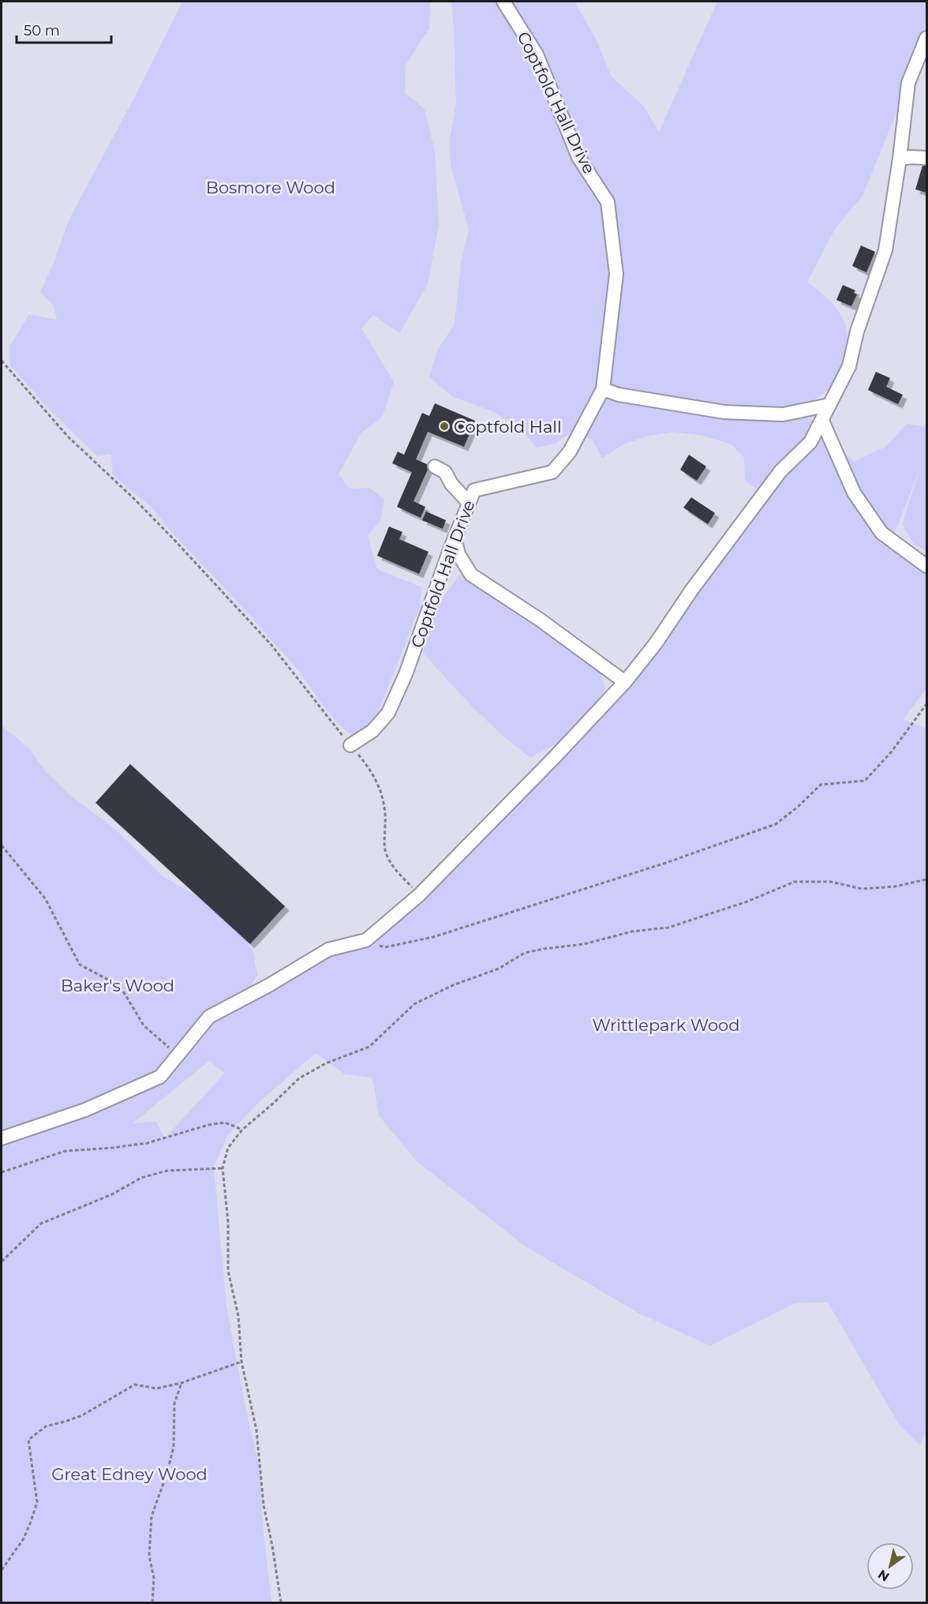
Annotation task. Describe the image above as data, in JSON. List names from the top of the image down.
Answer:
{
  "streets": {
    "lane": ["Coptfold Hall Drive"]
  },
  "parks": [
    "Bosmore Wood",
    "Baker's Wood",
    "Writtlepark Wood",
    "Great Edney Wood"
  ],
  "places": ["Coptfold Hall"],
  "scale_bar": "50 m",
  "north": "bottom left"
}
